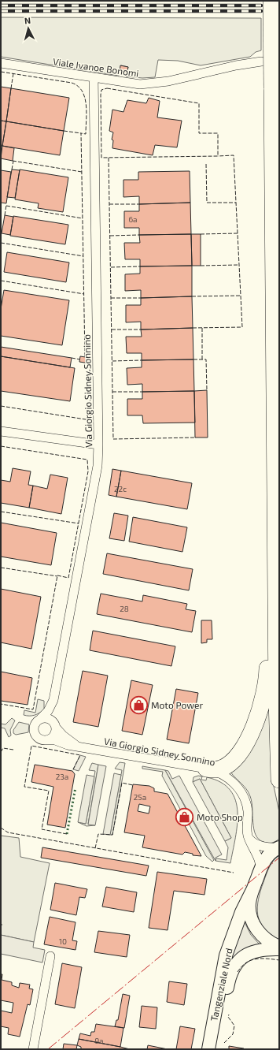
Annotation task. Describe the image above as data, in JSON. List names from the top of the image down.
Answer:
{
  "streets": {
    "main road": ["Tangenziale Nord"],
    "street": ["Viale Ivanoe Bonomi", "Via Giorgio Sidney Sonnino"]
  },
  "crossings": [
    ["Viale Ivanoe Bonomi", "Via Giorgio Sidney Sonnino"],
    ["Via Giorgio Sidney Sonnino", "Tangenziale Nord"]
  ],
  "places": {
    "shop": ["Moto Power", "Moto Shop"]
  },
  "house_numbers": [
    "6a",
    "22c",
    "28",
    "23a",
    "25a",
    "10",
    "9a"
  ],
  "north": "top"
}
